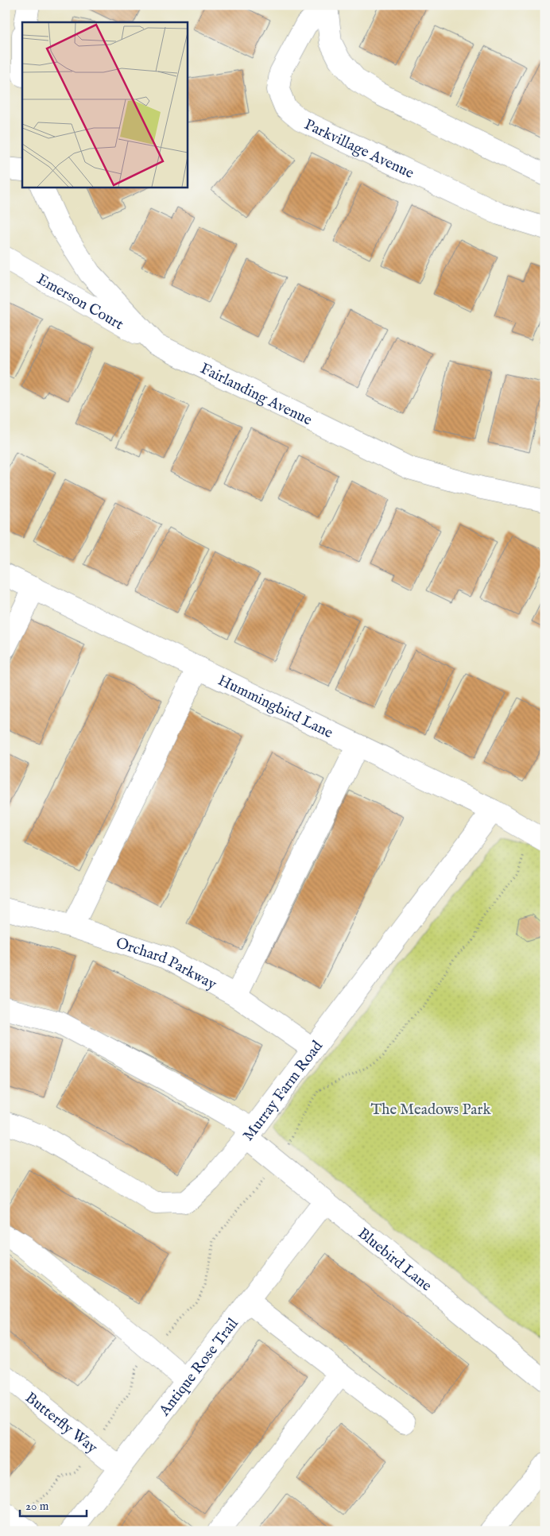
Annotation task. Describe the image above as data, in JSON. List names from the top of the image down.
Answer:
{
  "streets": {
    "street": [
      "Parkvillage Avenue",
      "Emerson Court",
      "Fairlanding Avenue",
      "Hummingbird Lane",
      "Orchard Parkway",
      "Murray Farm Road",
      "Bluebird Lane",
      "Antique Rose Trail",
      "Butterfly Way"
    ]
  },
  "crossings": [
    ["Emerson Court", "Fairlanding Avenue"],
    ["Hummingbird Lane", "Murray Farm Road"],
    ["Orchard Parkway", "Murray Farm Road"],
    ["Murray Farm Road", "Bluebird Lane"],
    ["Bluebird Lane", "Antique Rose Trail"],
    ["Antique Rose Trail", "Butterfly Way"]
  ],
  "parks": ["The Meadows Park"],
  "scale_bar": "20 m"
}
